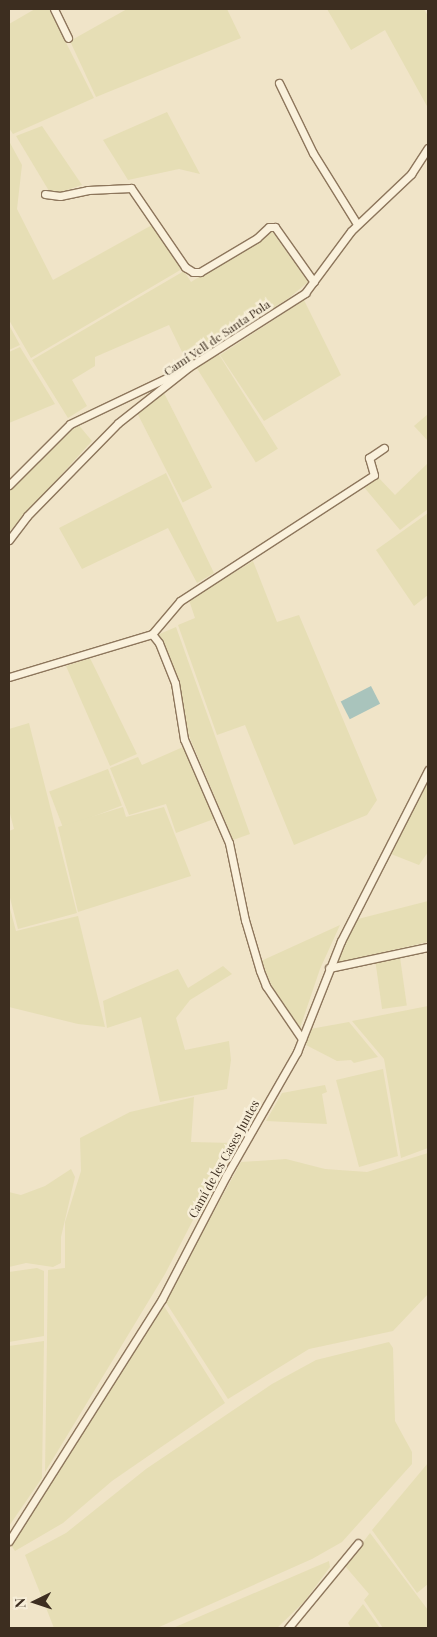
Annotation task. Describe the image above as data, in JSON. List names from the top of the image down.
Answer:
{
  "streets": {
    "street": ["Camí Vell de Santa Pola", "Camí de les Cases Juntes"]
  },
  "north": "left"
}
